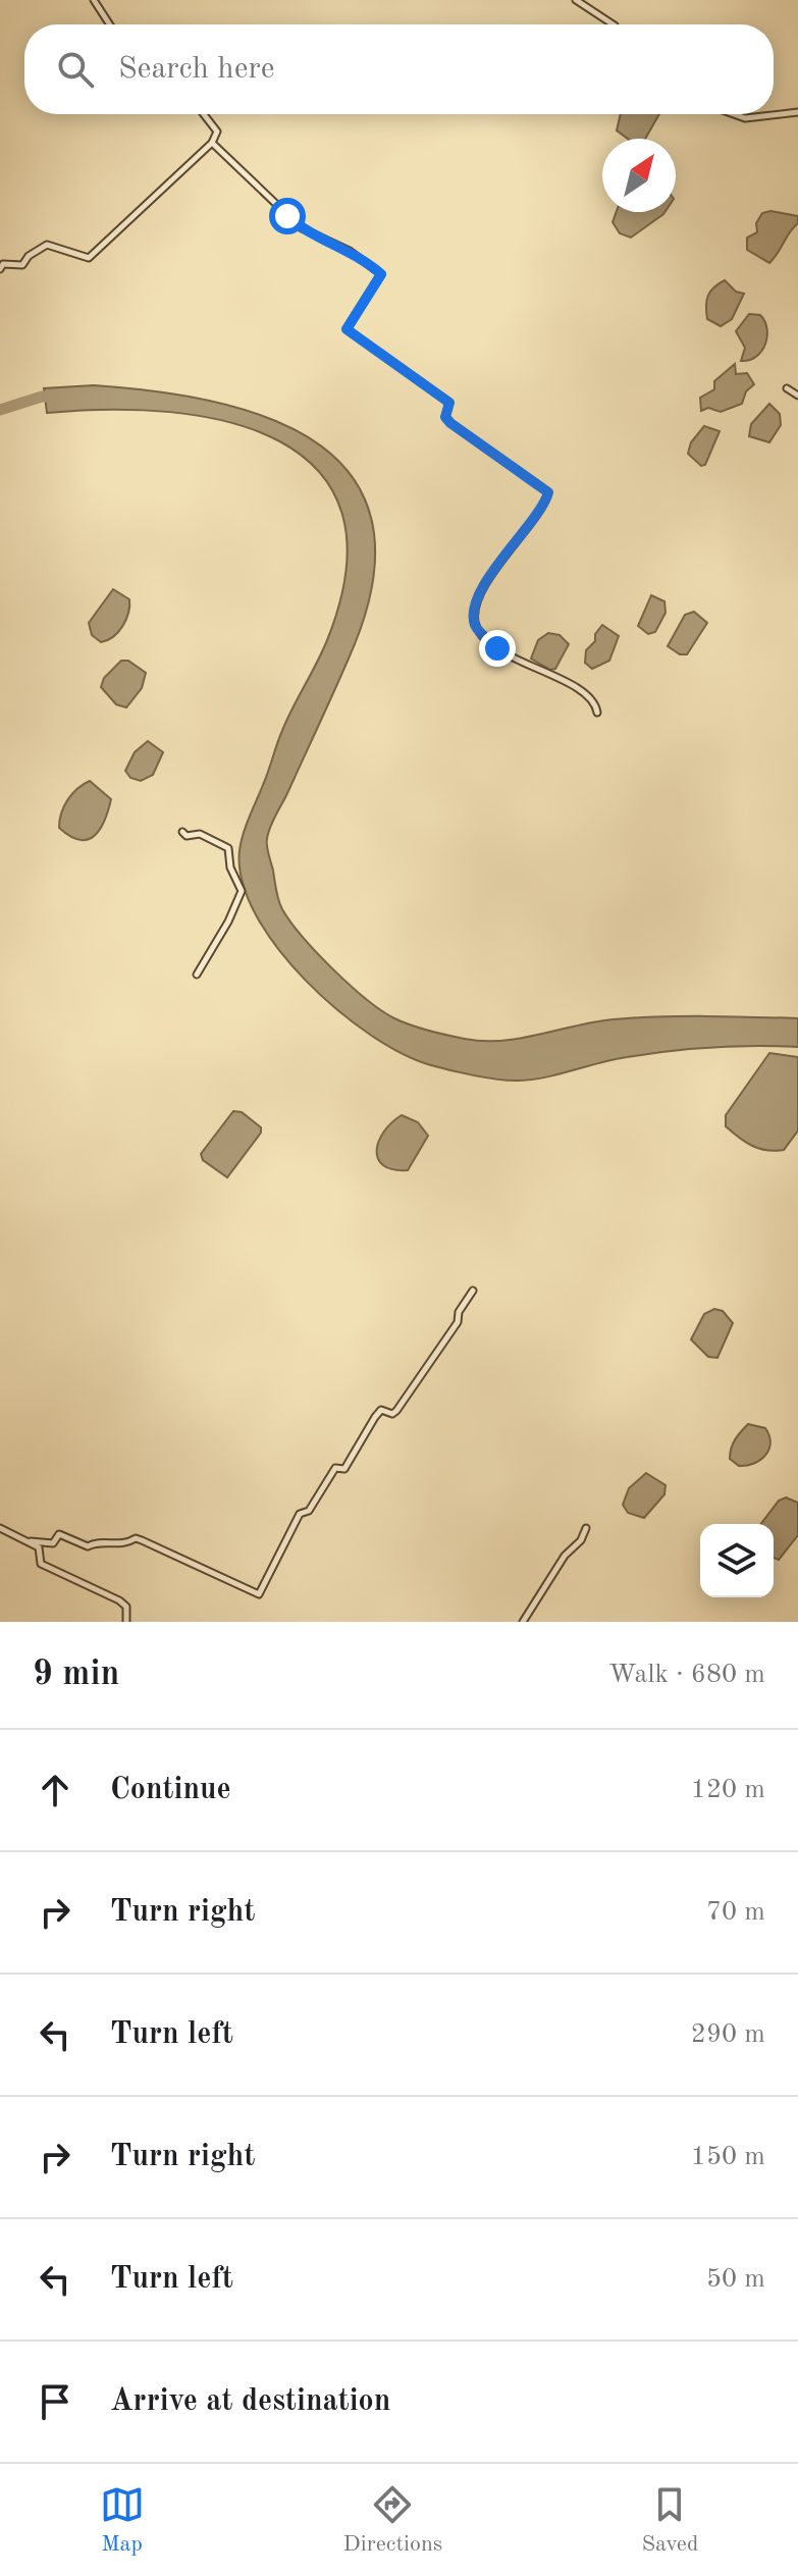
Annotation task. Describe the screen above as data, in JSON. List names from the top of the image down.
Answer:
{
  "north": "top right",
  "page": {
    "search": "Search here",
    "heading": ["9 min", "Walk · 680 m"],
    "list": [
      ["Continue", "120 m"],
      ["Turn right", "70 m"],
      ["Turn left", "290 m"],
      ["Turn right", "150 m"],
      ["Turn left", "50 m"],
      "Arrive at destination"
    ],
    "nav": ["Map", "Directions", "Saved"]
  }
}
